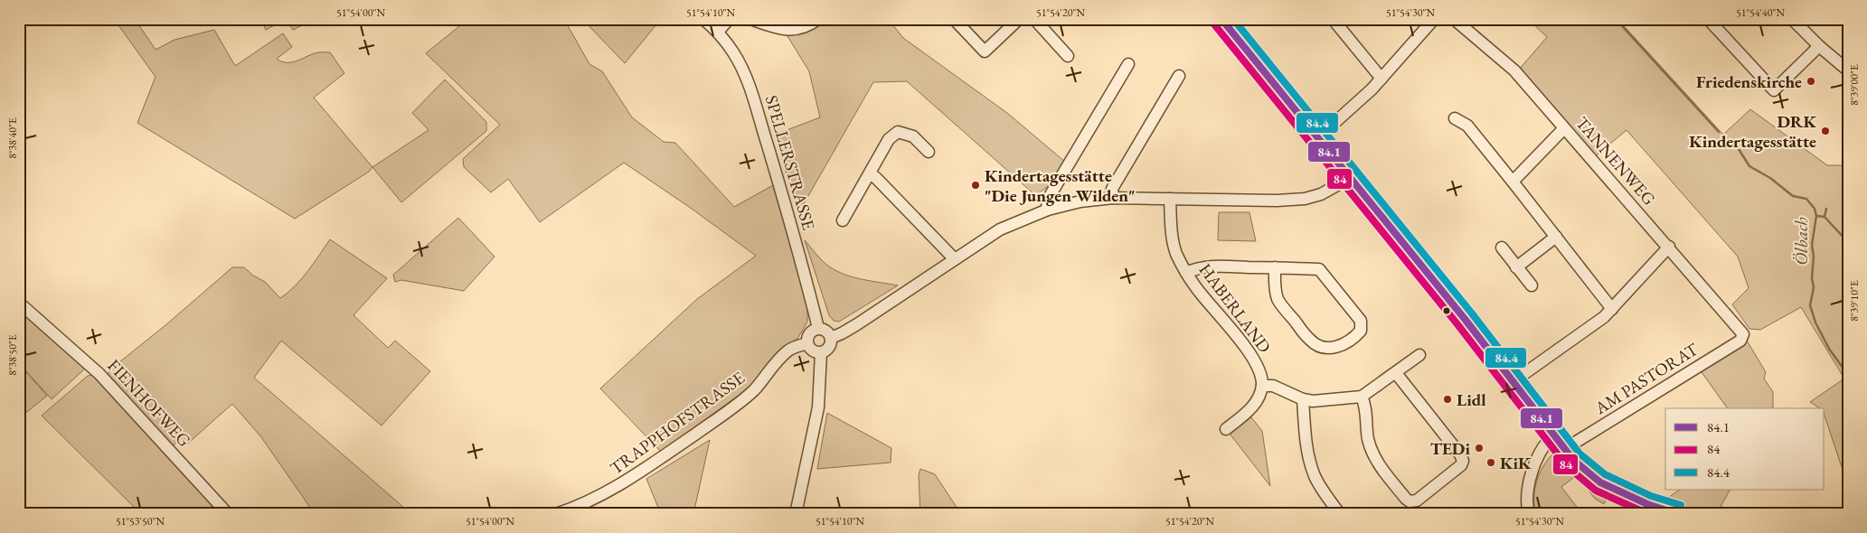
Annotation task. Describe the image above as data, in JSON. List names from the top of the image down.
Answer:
{
  "streets": {
    "street": [
      "TANNENWEG",
      "SPELLERSTRASSE",
      "HABERLAND",
      "AM PASTORAT",
      "FIENHOFWEG",
      "TRAPPHOFSTRASSE"
    ]
  },
  "crossings": [
    ["TANNENWEG", "AM PASTORAT"],
    ["SPELLERSTRASSE", "TRAPPHOFSTRASSE"]
  ],
  "water": ["Ölbach"],
  "places": [
    "Friedenskirche",
    "DRK Kindertagesstätte",
    "Kindertagesstätte \"Die Jungen Wilden\"",
    "Lidl",
    "TEDi",
    "KiK"
  ],
  "lines": ["transit line 84.1", "transit line 84.4", "transit line 84"],
  "legend": ["84.1", "84", "84.4"],
  "coordinates": [
    "51°54'00\"N",
    "51°54'10\"N",
    "51°54'20\"N",
    "51°54'30\"N",
    "51°54'40\"N",
    "8°39'00\"E",
    "8°38'40\"E",
    "8°39'10\"E",
    "8°38'50\"E",
    "51°53'50\"N"
  ]
}
